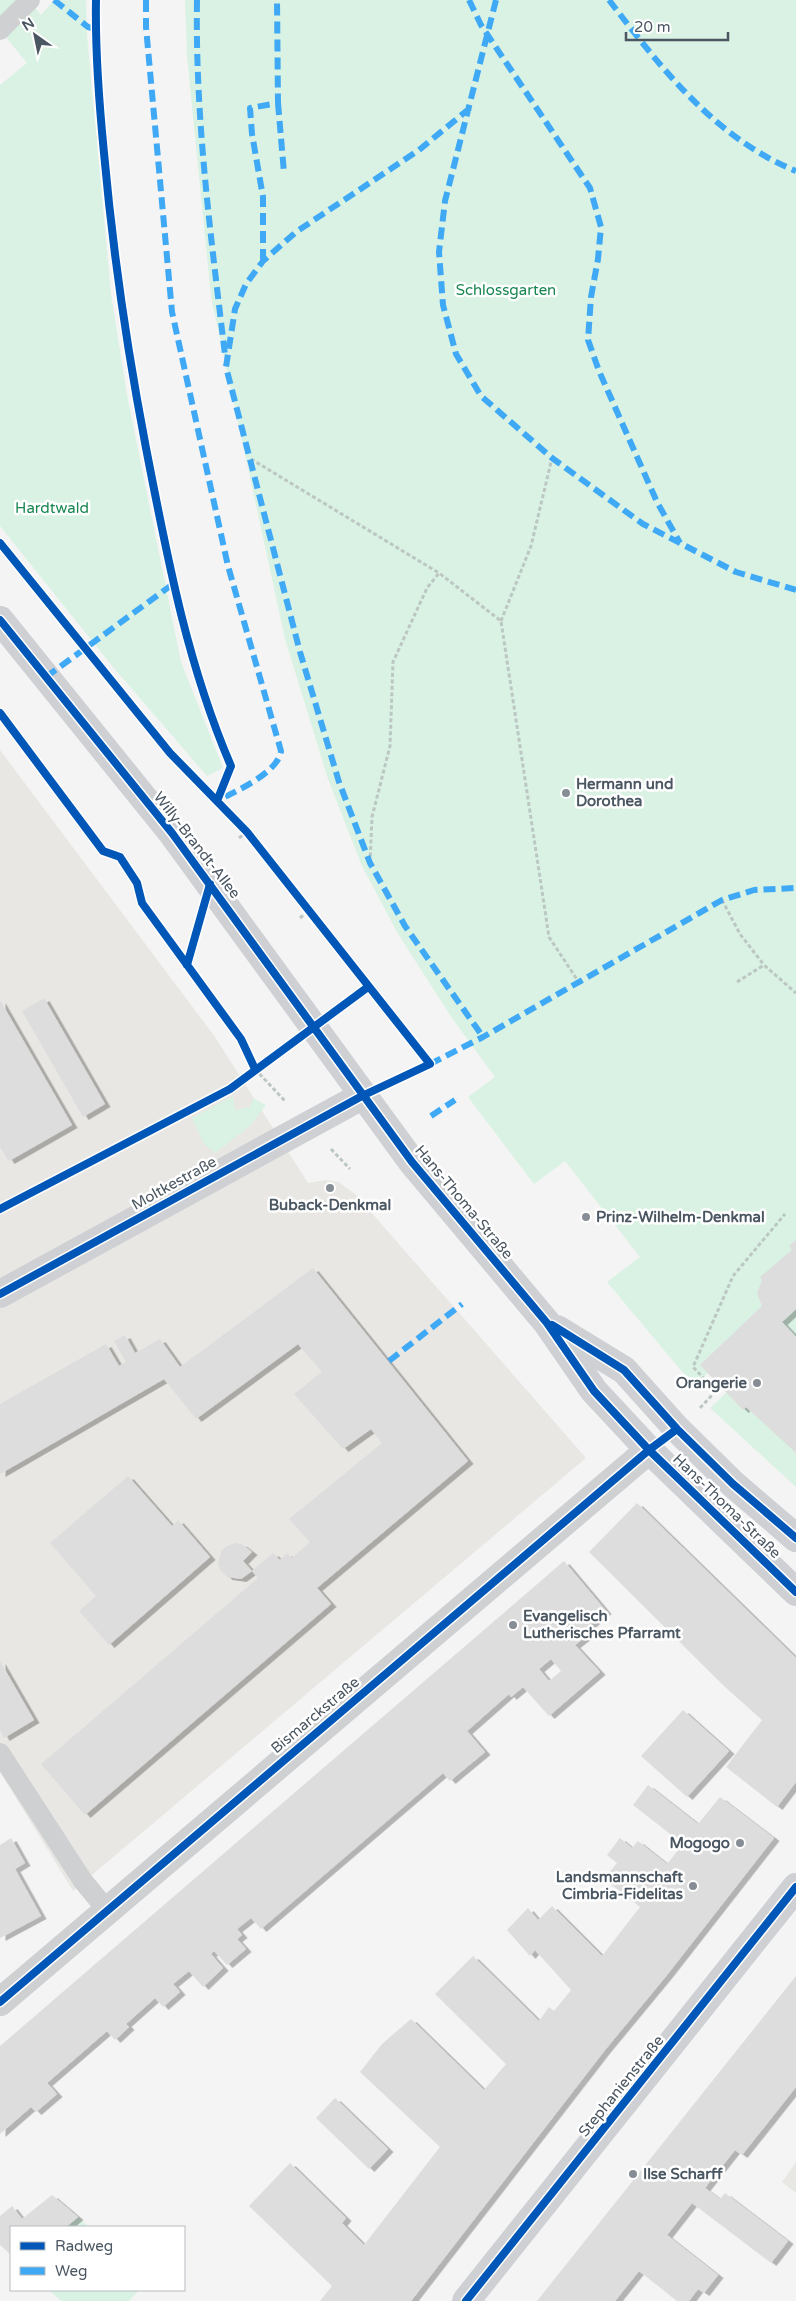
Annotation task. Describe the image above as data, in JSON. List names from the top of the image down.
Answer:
{
  "streets": {
    "main road": [
      "Willy-Brandt-Allee",
      "Moltkestraße",
      "Hans-Thoma-Straße",
      "Stephanienstraße"
    ],
    "street": ["Bismarckstraße"]
  },
  "crossings": [
    ["Willy-Brandt-Allee", "Moltkestraße"],
    ["Willy-Brandt-Allee", "Hans-Thoma-Straße"],
    ["Moltkestraße", "Hans-Thoma-Straße"],
    ["Hans-Thoma-Straße", "Bismarckstraße"]
  ],
  "parks": ["Schlossgarten", "Hardtwald"],
  "places": [
    "Hermann und Dorothea",
    "Buback-Denkmal",
    "Prinz-Wilhelm-Denkmal",
    "Orangerie",
    "Evangelisch Lutherisches Pfarramt",
    "Mogogo",
    "Landsmannschaft Cimbria-Fidelitas",
    "Ilse Scharff"
  ],
  "legend": ["Radweg", "Weg"],
  "scale_bar": "20 m",
  "north": "top left"
}
